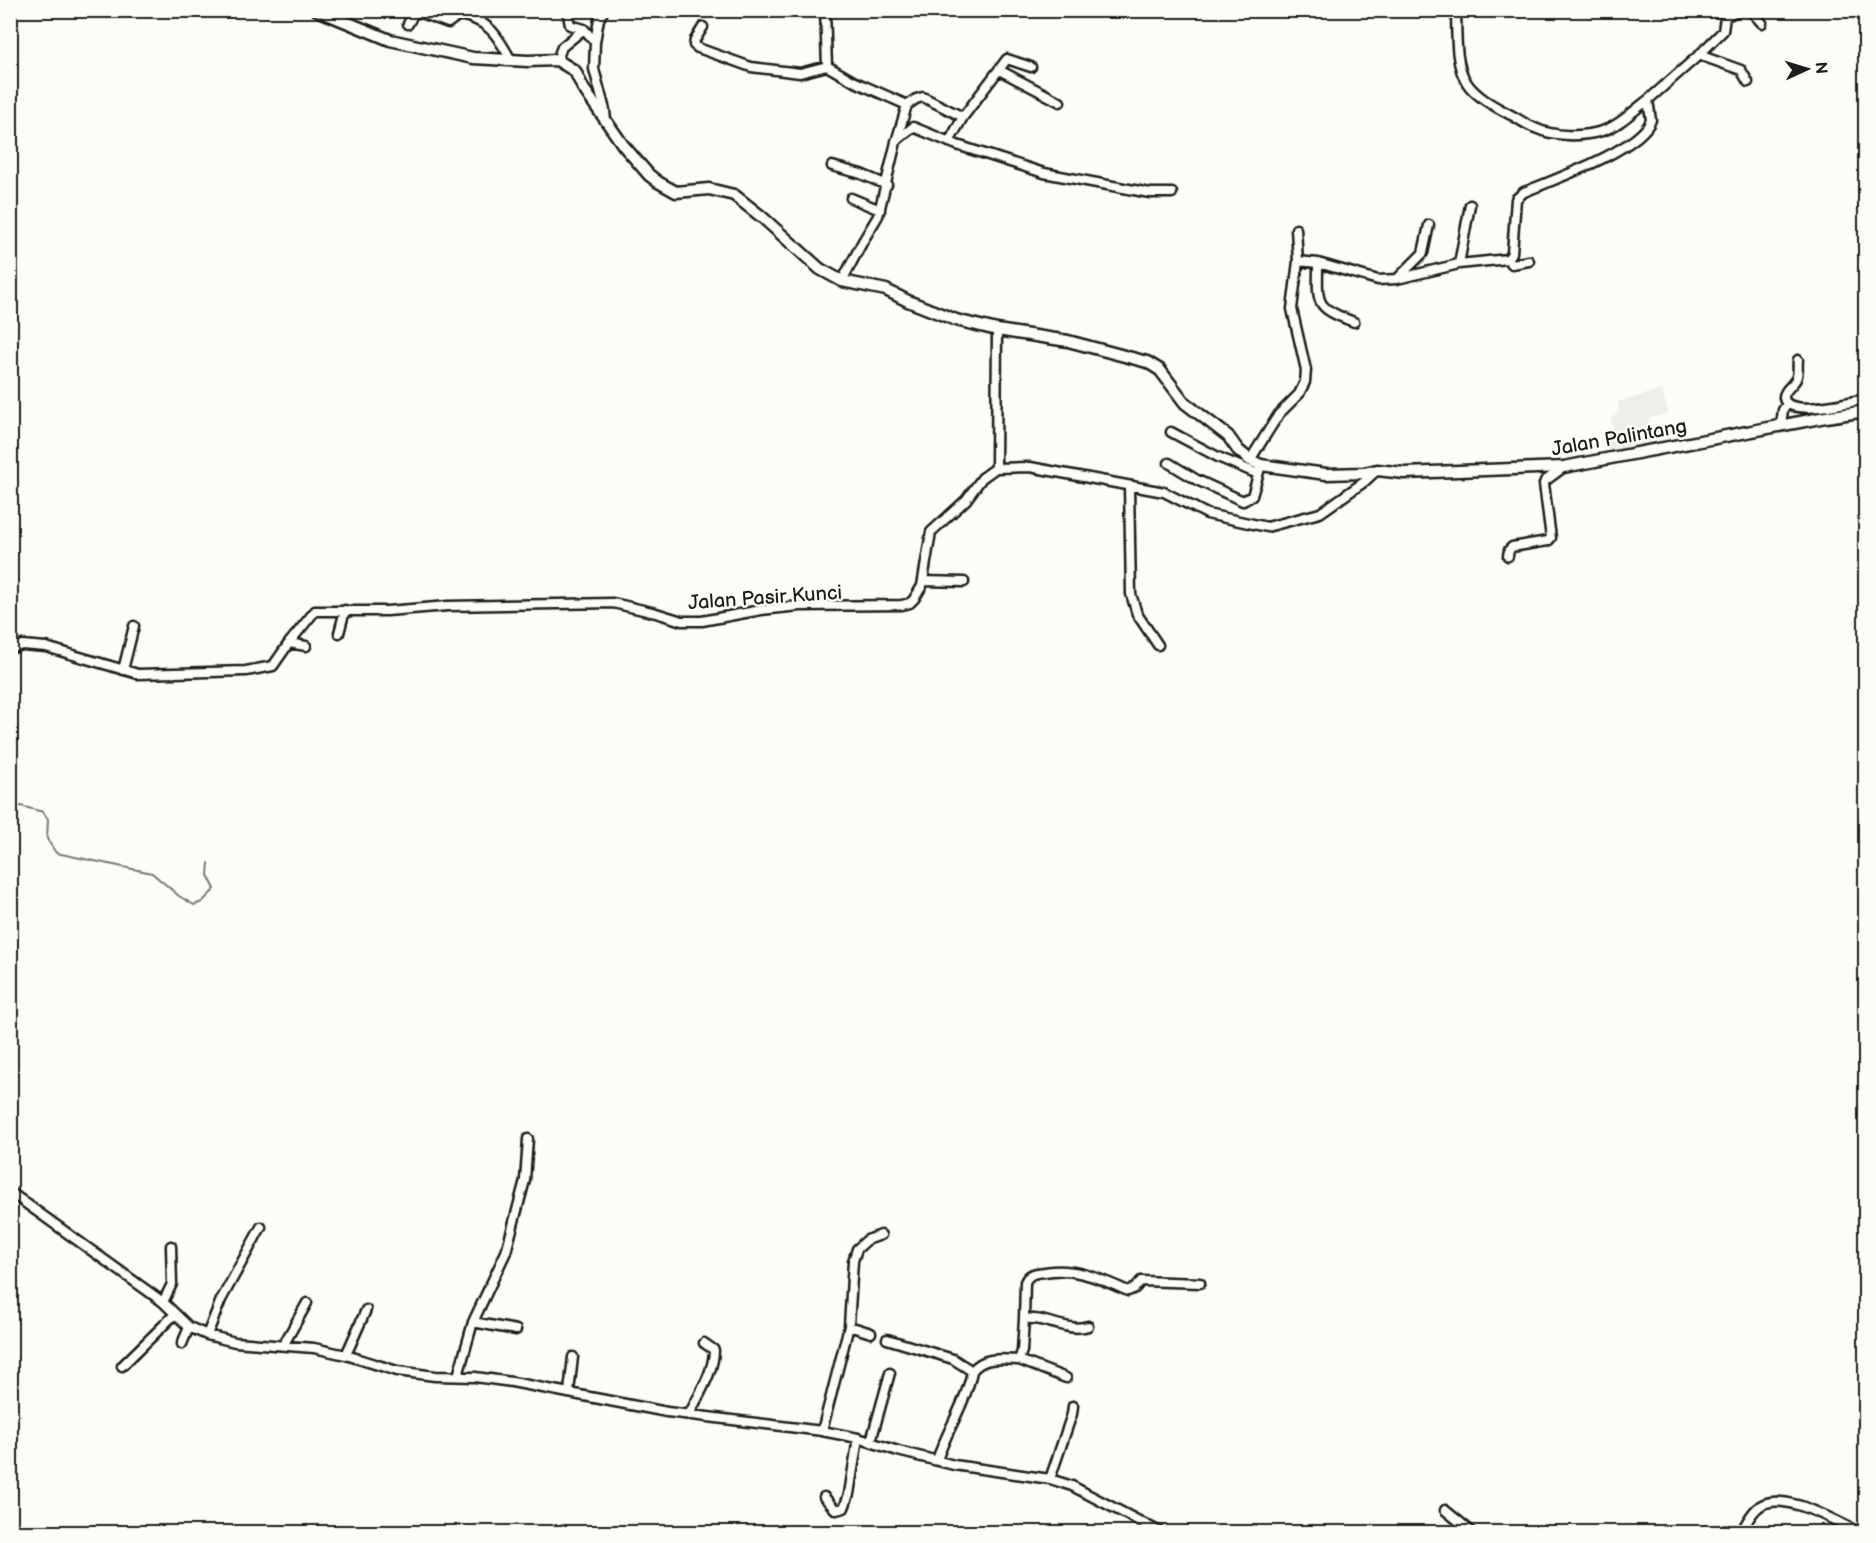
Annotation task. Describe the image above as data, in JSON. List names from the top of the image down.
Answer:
{
  "streets": {
    "street": ["Jalan Palintang", "Jalan Pasir Kunci"]
  },
  "north": "right"
}
